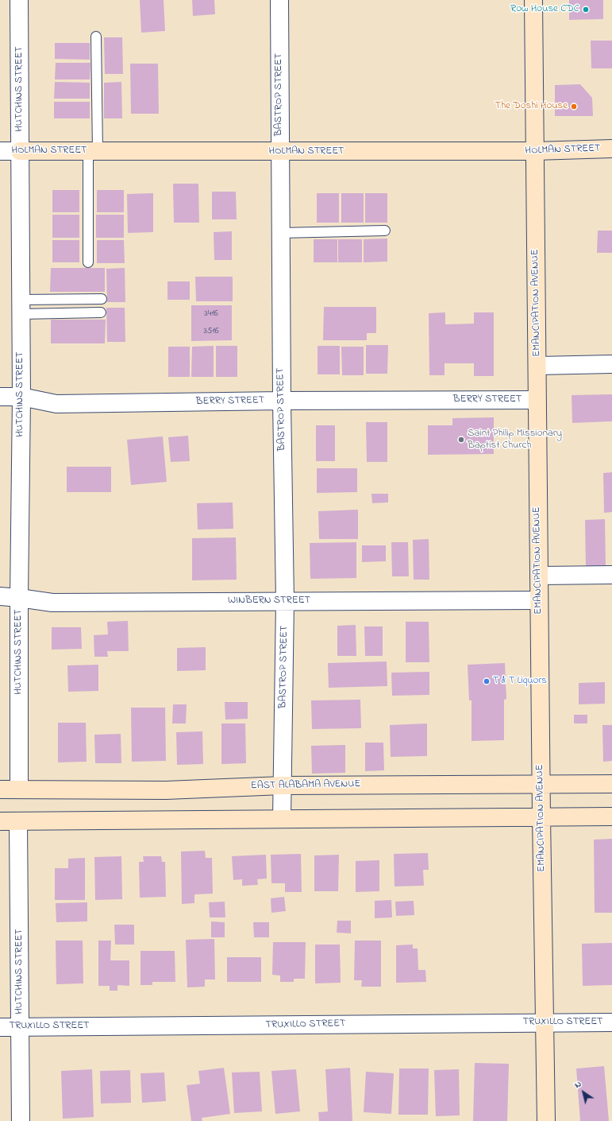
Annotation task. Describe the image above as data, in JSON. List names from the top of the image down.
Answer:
{
  "streets": {
    "street": [
      "HUTCHINS STREET",
      "BASTROP STREET",
      "HOLMAN STREET",
      "EMANCIPATION AVENUE",
      "BERRY STREET",
      "WINBERN STREET",
      "EAST ALABAMA AVENUE",
      "TRUXILLO STREET"
    ]
  },
  "crossings": [
    ["HUTCHINS STREET", "HOLMAN STREET"],
    ["HUTCHINS STREET", "BERRY STREET"],
    ["HUTCHINS STREET", "WINBERN STREET"],
    ["HUTCHINS STREET", "EAST ALABAMA AVENUE"],
    ["HUTCHINS STREET", "TRUXILLO STREET"],
    ["BASTROP STREET", "HOLMAN STREET"],
    ["BASTROP STREET", "BERRY STREET"],
    ["BASTROP STREET", "WINBERN STREET"],
    ["BASTROP STREET", "EAST ALABAMA AVENUE"],
    ["HOLMAN STREET", "EMANCIPATION AVENUE"],
    ["EMANCIPATION AVENUE", "BERRY STREET"],
    ["EMANCIPATION AVENUE", "WINBERN STREET"],
    ["EMANCIPATION AVENUE", "EAST ALABAMA AVENUE"],
    ["EMANCIPATION AVENUE", "TRUXILLO STREET"]
  ],
  "places": [
    "Row House CDC",
    "The Doshi House",
    "Saint Philip Missionary Baptist Church",
    "T & T Liquors"
  ],
  "house_numbers": ["3416", "3516"],
  "north": "top left"
}
